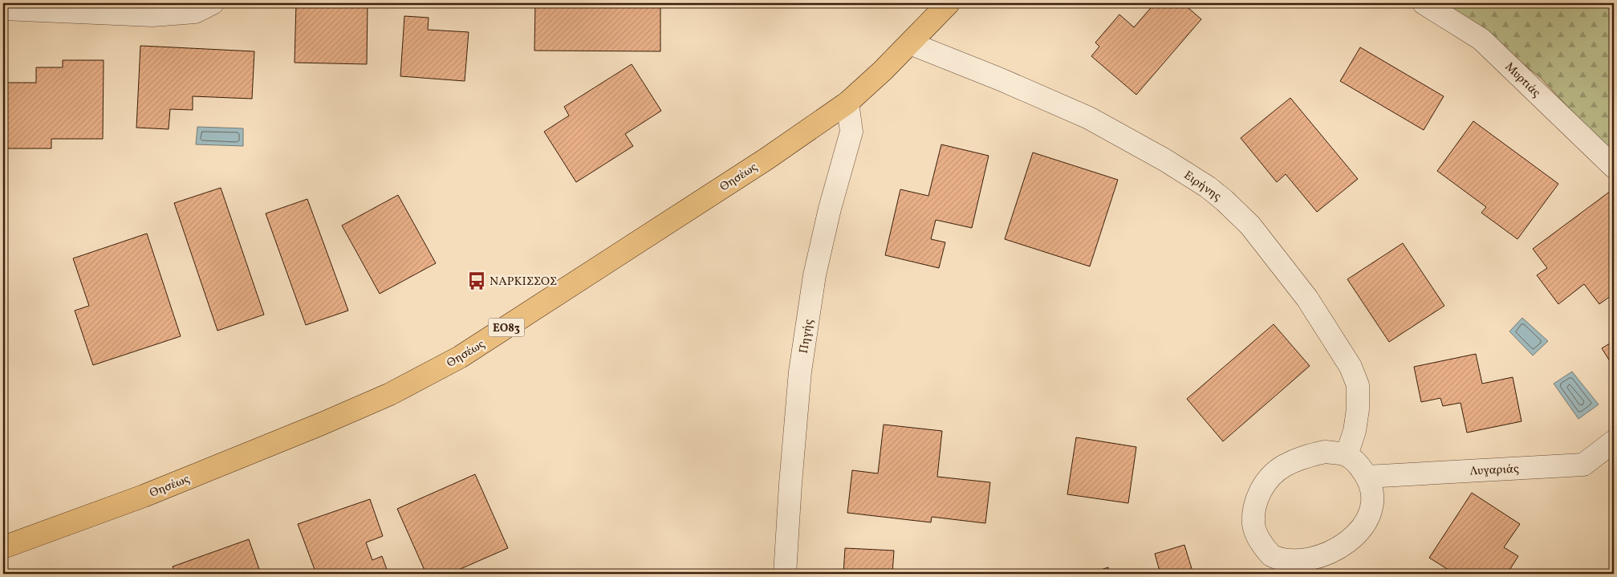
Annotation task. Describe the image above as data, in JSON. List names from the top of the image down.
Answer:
{
  "streets": {
    "main road": ["Θησέως", "ΕΟ83"],
    "street": [
      "Μυρτιάς",
      "Ειρήνης",
      "Πηγής",
      "Λυγαριάς"
    ]
  },
  "crossings": [
    ["Θησέως", "Ειρήνης"],
    ["Θησέως", "Πηγής"],
    ["Ειρήνης", "Λυγαριάς"]
  ],
  "places": {
    "bus stop": ["ΝΑΡΚΙΣΣΟΣ"]
  }
}
